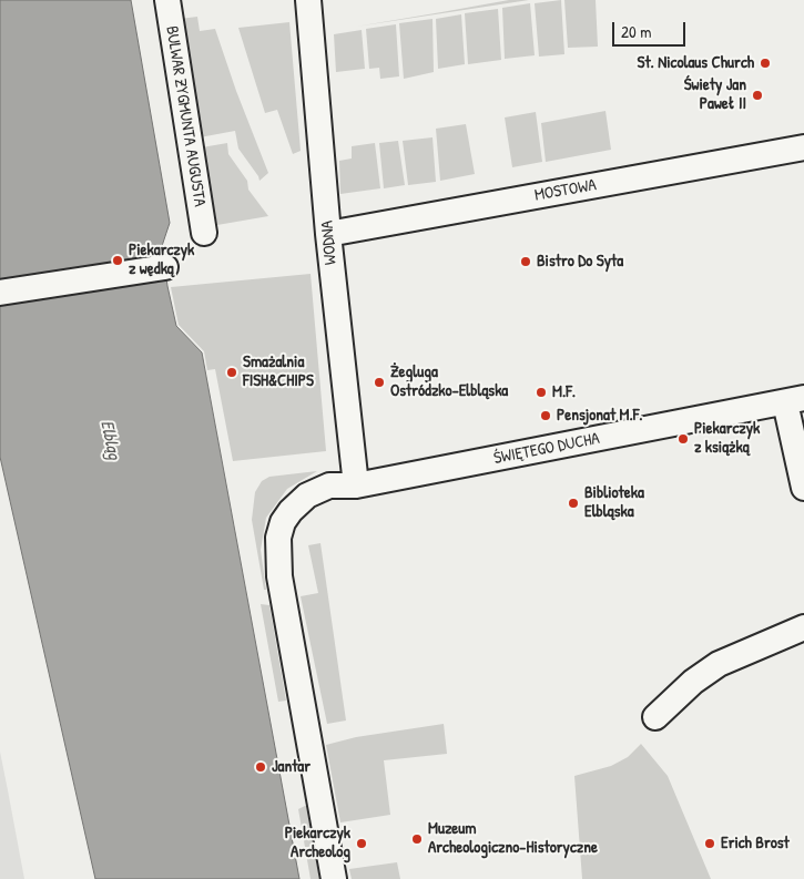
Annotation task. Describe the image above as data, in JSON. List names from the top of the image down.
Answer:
{
  "streets": {
    "street": [
      "BULWAR ZYGMUNTA AUGUSTA",
      "MOSTOWA",
      "WODNA",
      "ŚWIĘTEGO DUCHA"
    ]
  },
  "crossings": [
    ["MOSTOWA", "WODNA"],
    ["WODNA", "ŚWIĘTEGO DUCHA"]
  ],
  "water": ["Elbląg"],
  "places": [
    "St. Nicolaus Church",
    "Świety Jan Paweł II",
    "Piekarczyk z wędką",
    "Bistro Do Syta",
    "Smażalnia FISH&CHIPS",
    "Żegluga Ostródzko-Elbląska",
    "M.F.",
    "Pensjonat M.F.",
    "Piekarczyk z książką",
    "Biblioteka Elbląska",
    "Jantar",
    "Muzeum Archeologiczno-Historyczne",
    "Piekarczyk Archeolog",
    "Erich Brost"
  ],
  "scale_bar": "20 m"
}
